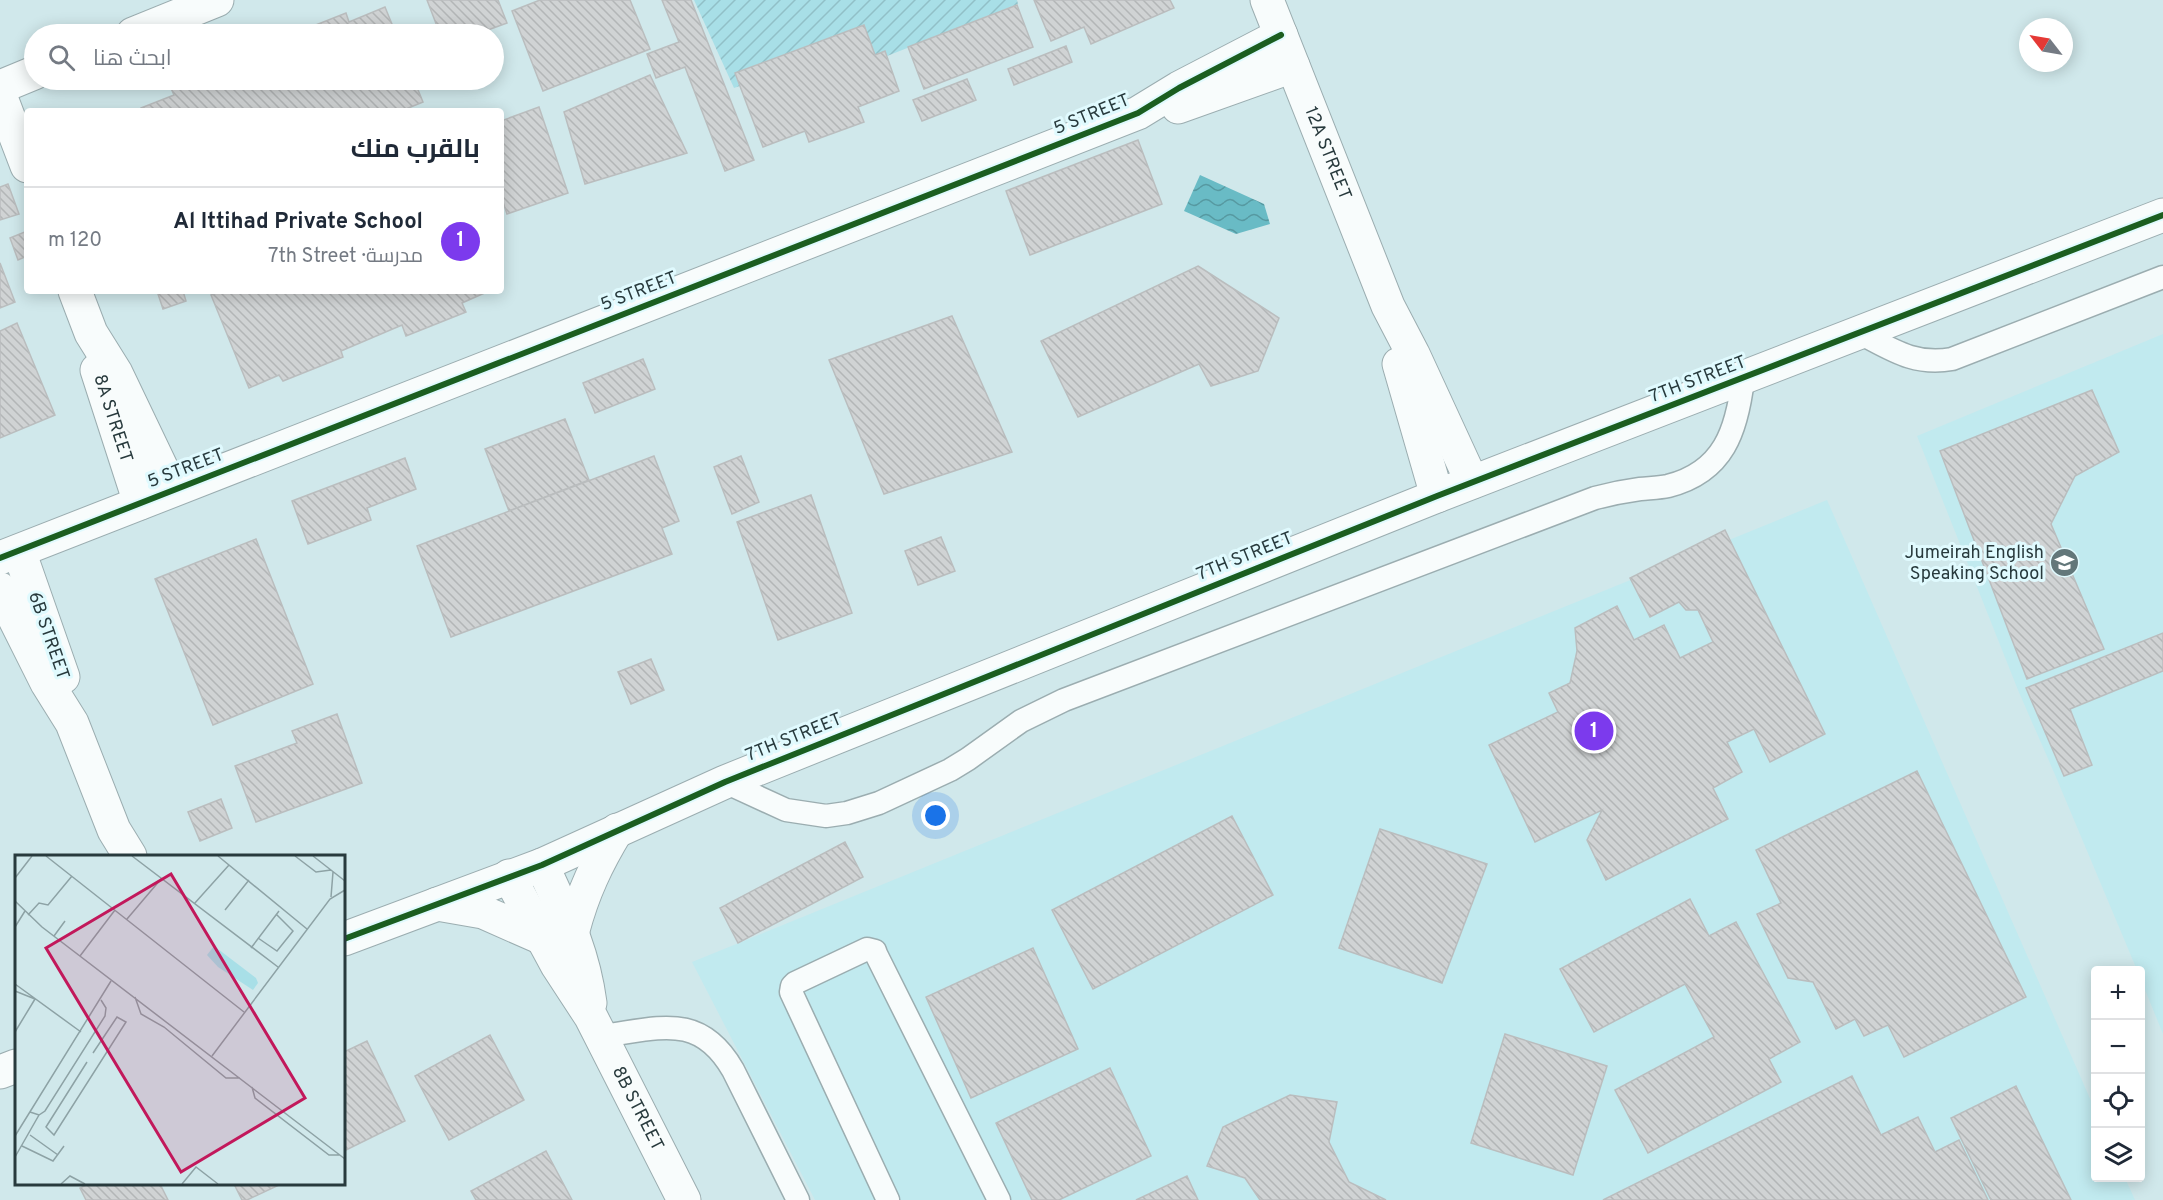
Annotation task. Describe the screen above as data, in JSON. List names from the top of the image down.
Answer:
{
  "streets": {
    "street": [
      "5 STREET",
      "12A STREET",
      "7TH STREET",
      "8A STREET",
      "6B STREET",
      "8B STREET"
    ]
  },
  "crossings": [
    ["5 STREET", "12A STREET"],
    ["5 STREET", "8A STREET"],
    ["5 STREET", "6B STREET"],
    ["12A STREET", "7TH STREET"],
    ["7TH STREET", "8B STREET"]
  ],
  "places": {
    "school or university": ["Jumeirah English Speaking School"]
  },
  "north": "top left",
  "page": {
    "search": "ابحث هنا",
    "heading": "بالقرب منك",
    "list": [
      {
        "mark": "1",
        "name": "Al Ittihad Private School",
        "note": "مدرسة · 7th Street",
        "value": "120 m"
      }
    ],
    "pins": "1",
    "map_buttons": ["+", "−"]
  }
}
